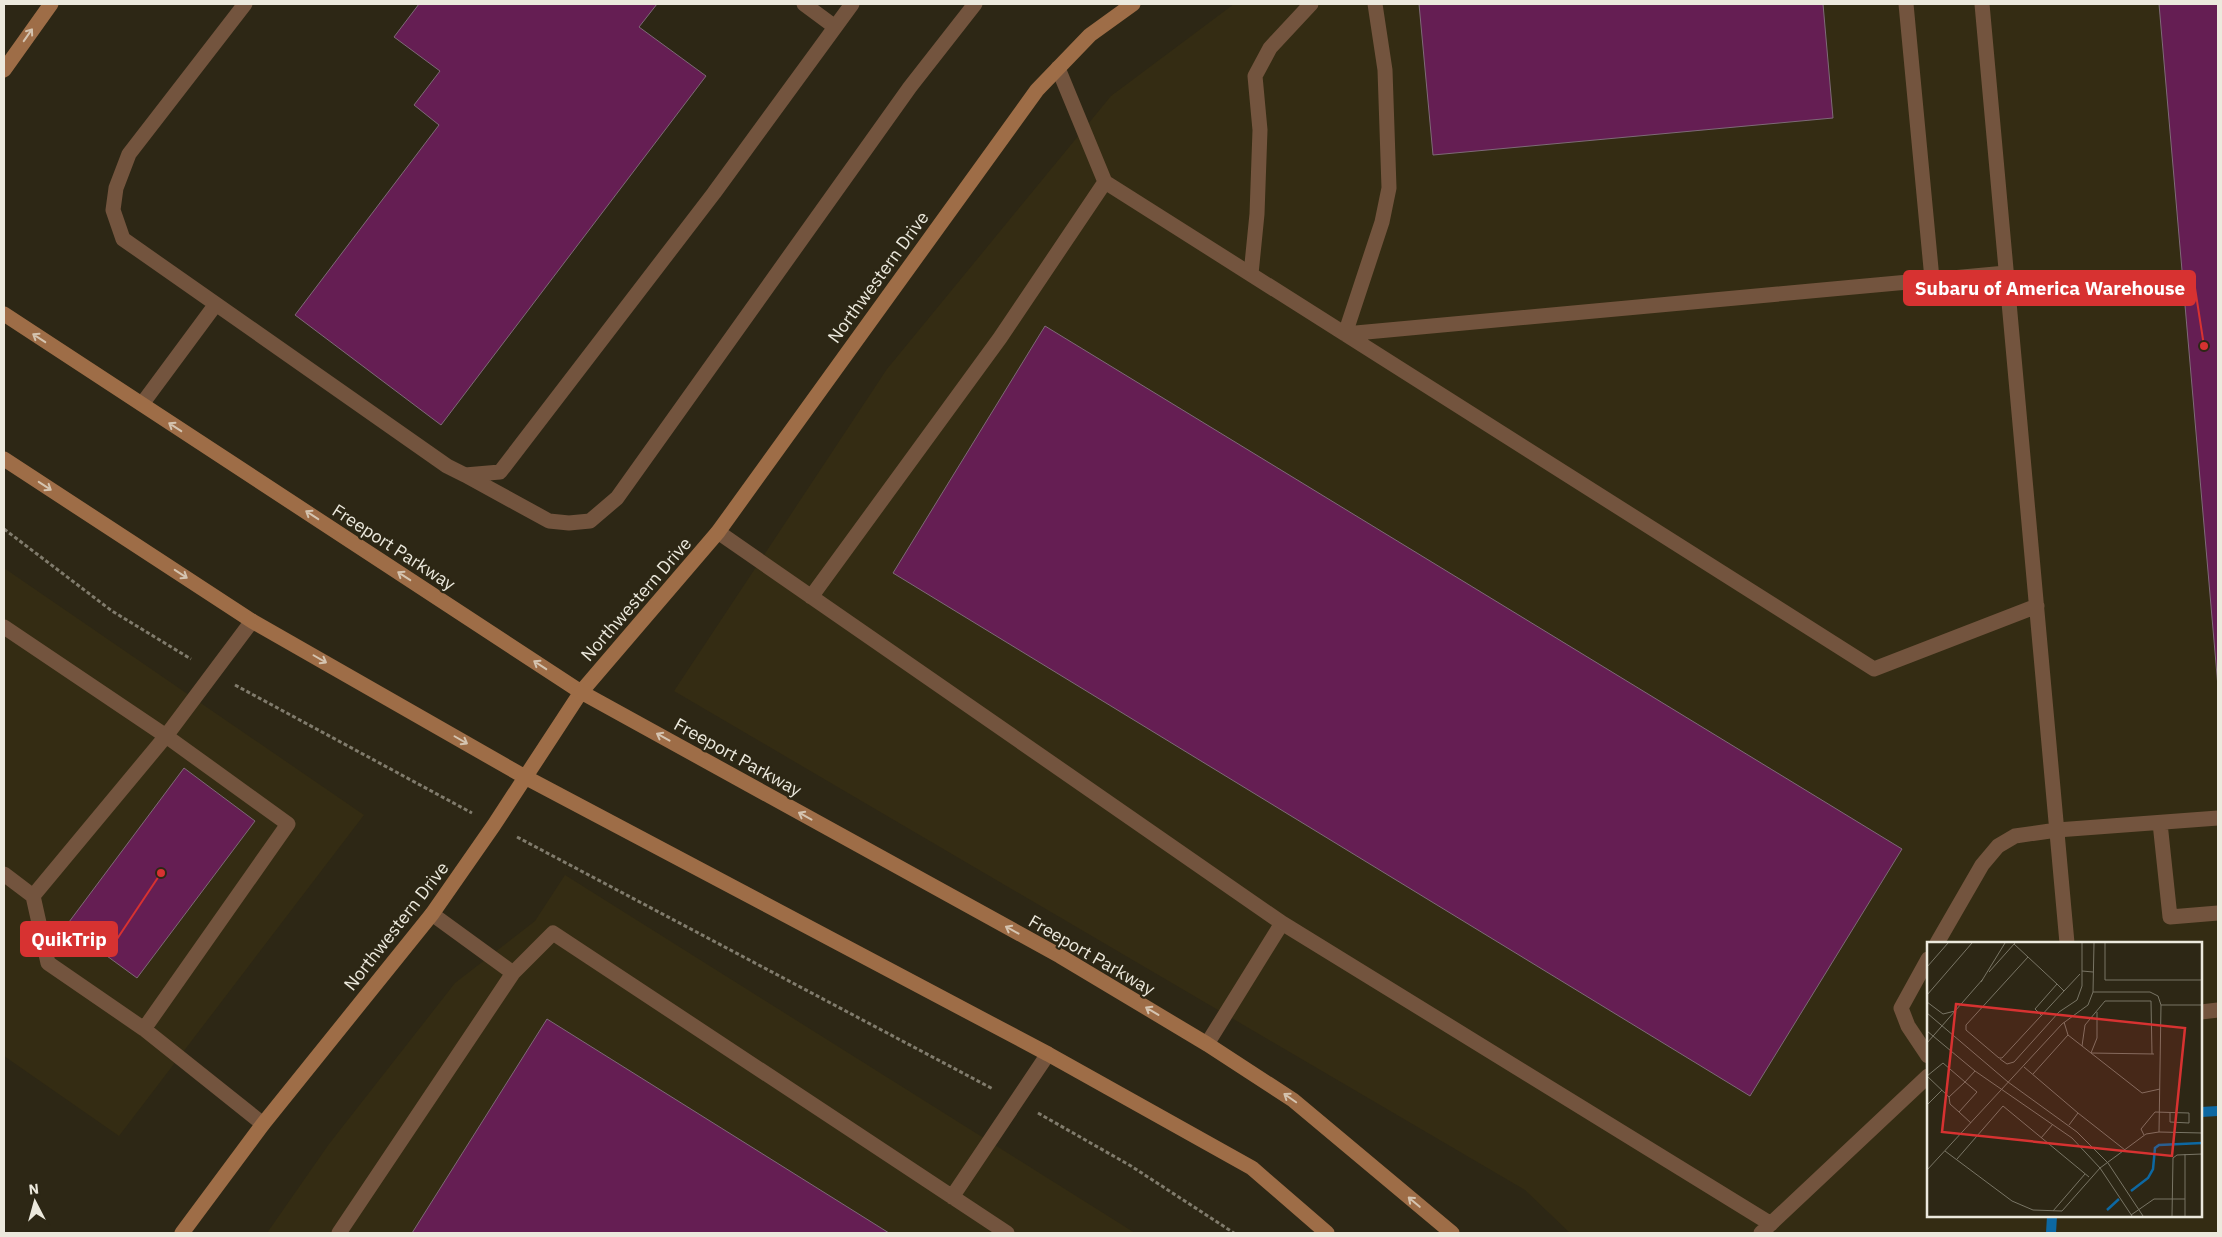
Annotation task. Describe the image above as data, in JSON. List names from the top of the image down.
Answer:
{
  "streets": {
    "main road": ["Northwestern Drive", "Freeport Parkway"]
  },
  "crossings": [
    ["Northwestern Drive", "Freeport Parkway"]
  ],
  "places": ["Subaru of America Warehouse", "QuikTrip"],
  "north": "top"
}
